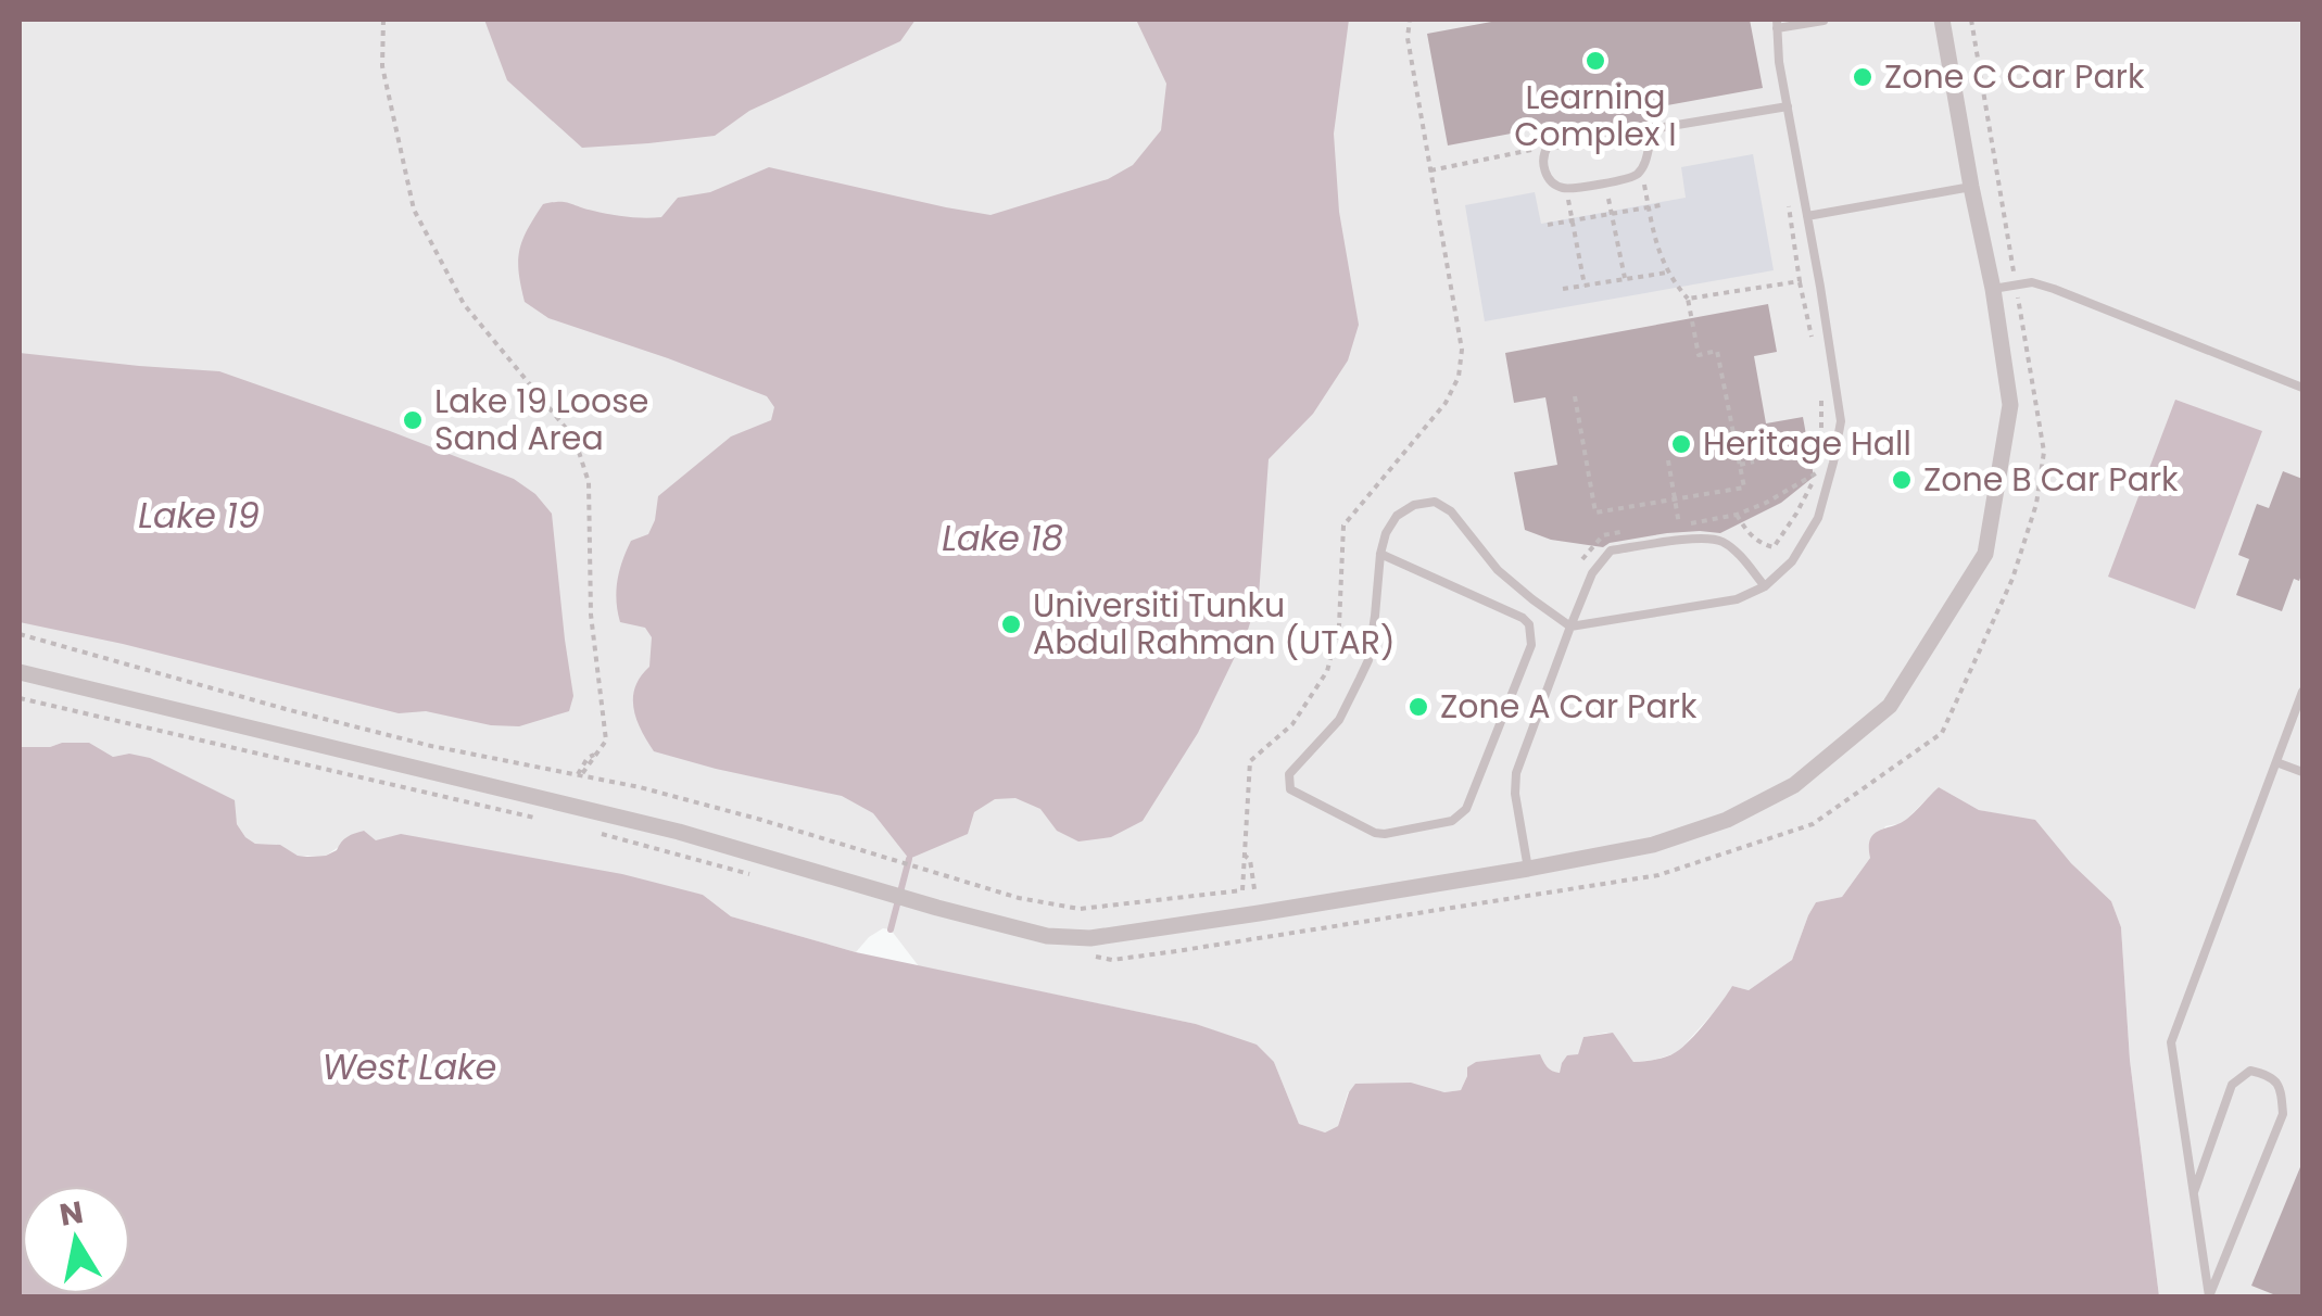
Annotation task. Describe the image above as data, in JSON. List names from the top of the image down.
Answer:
{
  "water": ["Lake 19", "Lake 18", "West Lake"],
  "places": [
    "Learning Complex I",
    "Zone C Car Park",
    "Lake 19 Loose Sand Area",
    "Heritage Hall",
    "Zone B Car Park",
    "Universiti Tunku Abdul Rahman (UTAR)",
    "Zone A Car Park"
  ],
  "north": "top"
}
